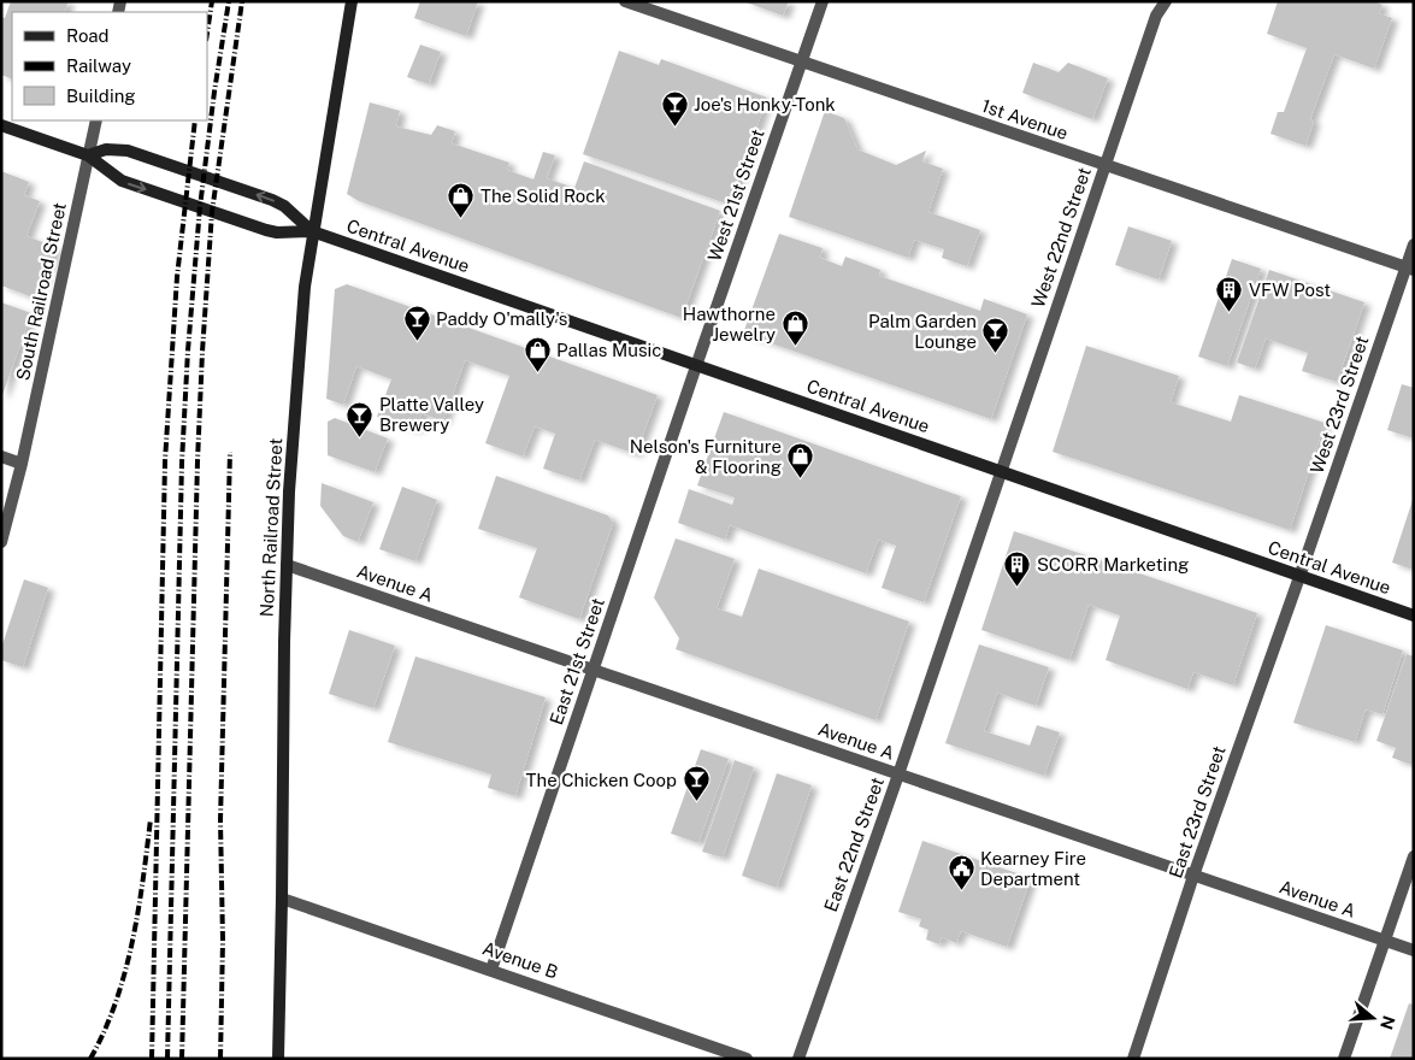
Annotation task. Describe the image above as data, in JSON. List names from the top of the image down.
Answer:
{
  "streets": {
    "street": [
      "1st Avenue",
      "West 21st Street",
      "West 22nd Street",
      "Central Avenue",
      "South Railroad Street",
      "West 23rd Street",
      "North Railroad Street",
      "Avenue A",
      "East 21st Street",
      "East 23rd Street",
      "East 22nd Street",
      "Avenue B"
    ]
  },
  "crossings": [
    ["1st Avenue", "West 21st Street"],
    ["1st Avenue", "West 22nd Street"],
    ["1st Avenue", "West 23rd Street"],
    ["West 21st Street", "Central Avenue"],
    ["West 21st Street", "East 21st Street"],
    ["West 22nd Street", "Central Avenue"],
    ["West 22nd Street", "East 22nd Street"],
    ["Central Avenue", "South Railroad Street"],
    ["Central Avenue", "West 23rd Street"],
    ["Central Avenue", "North Railroad Street"],
    ["Central Avenue", "East 21st Street"],
    ["Central Avenue", "East 23rd Street"],
    ["Central Avenue", "East 22nd Street"],
    ["West 23rd Street", "East 23rd Street"],
    ["North Railroad Street", "Avenue A"],
    ["North Railroad Street", "Avenue B"],
    ["Avenue A", "East 21st Street"],
    ["Avenue A", "East 23rd Street"],
    ["Avenue A", "East 22nd Street"],
    ["East 21st Street", "Avenue B"]
  ],
  "places": {
    "bar": [
      "Joe's Honky-Tonk",
      "Paddy O'mally's",
      "Palm Garden Lounge",
      "Platte Valley Brewery",
      "The Chicken Coop"
    ],
    "shop": [
      "The Solid Rock",
      "Hawthorne Jewelry",
      "Pallas Music",
      "Nelson's Furniture & Flooring"
    ],
    "building": ["VFW Post", "SCORR Marketing"],
    "public building": ["Kearney Fire Department"]
  },
  "legend": ["Road", "Railway", "Building"],
  "north": "right"
}
